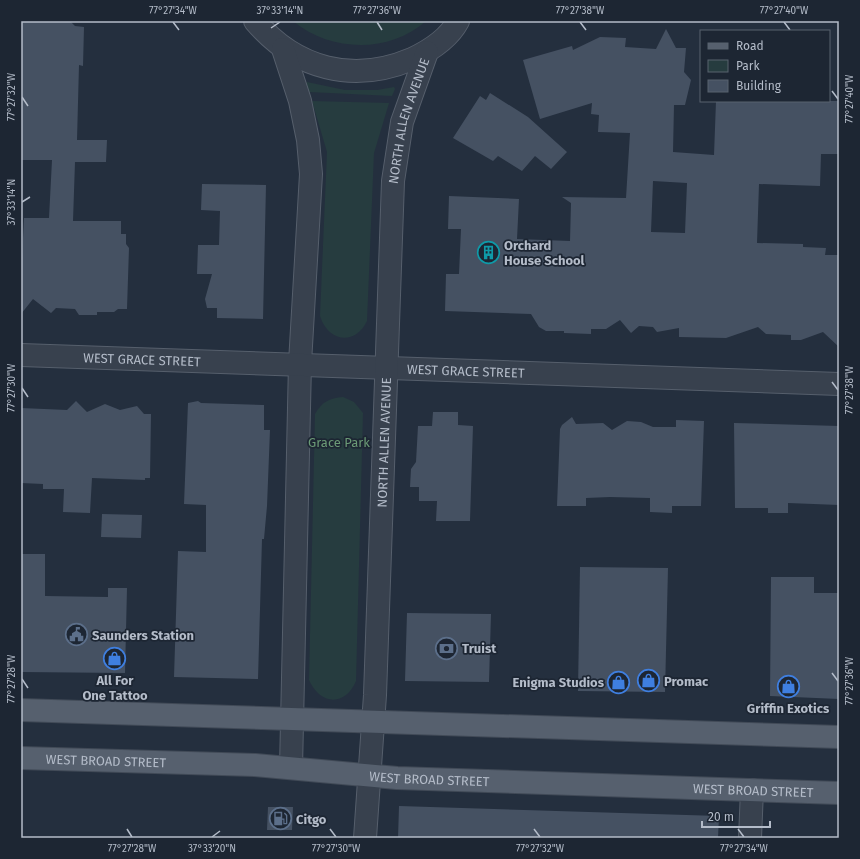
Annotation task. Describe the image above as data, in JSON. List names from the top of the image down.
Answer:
{
  "streets": {
    "main road": ["WEST BROAD STREET"],
    "street": ["NORTH ALLEN AVENUE", "WEST GRACE STREET"]
  },
  "crossings": [
    ["NORTH ALLEN AVENUE", "WEST GRACE STREET"],
    ["NORTH ALLEN AVENUE", "WEST BROAD STREET"]
  ],
  "parks": ["Grace Park"],
  "places": {
    "building": ["Orchard House School"],
    "public building": ["Saunders Station"],
    "bank": ["Truist"],
    "shop": [
      "All For One Tattoo",
      "Promac",
      "Enigma Studios",
      "Griffin Exotics"
    ],
    "fuel station": ["Citgo"]
  },
  "legend": ["Road", "Park", "Building"],
  "scale_bar": "20 m",
  "coordinates": [
    "77°27'34\"W",
    "37°33'14\"N",
    "77°27'36\"W",
    "77°27'38\"W",
    "77°27'40\"W",
    "77°27'32\"W",
    "77°27'30\"W",
    "77°27'28\"W",
    "37°33'20\"N"
  ]
}
